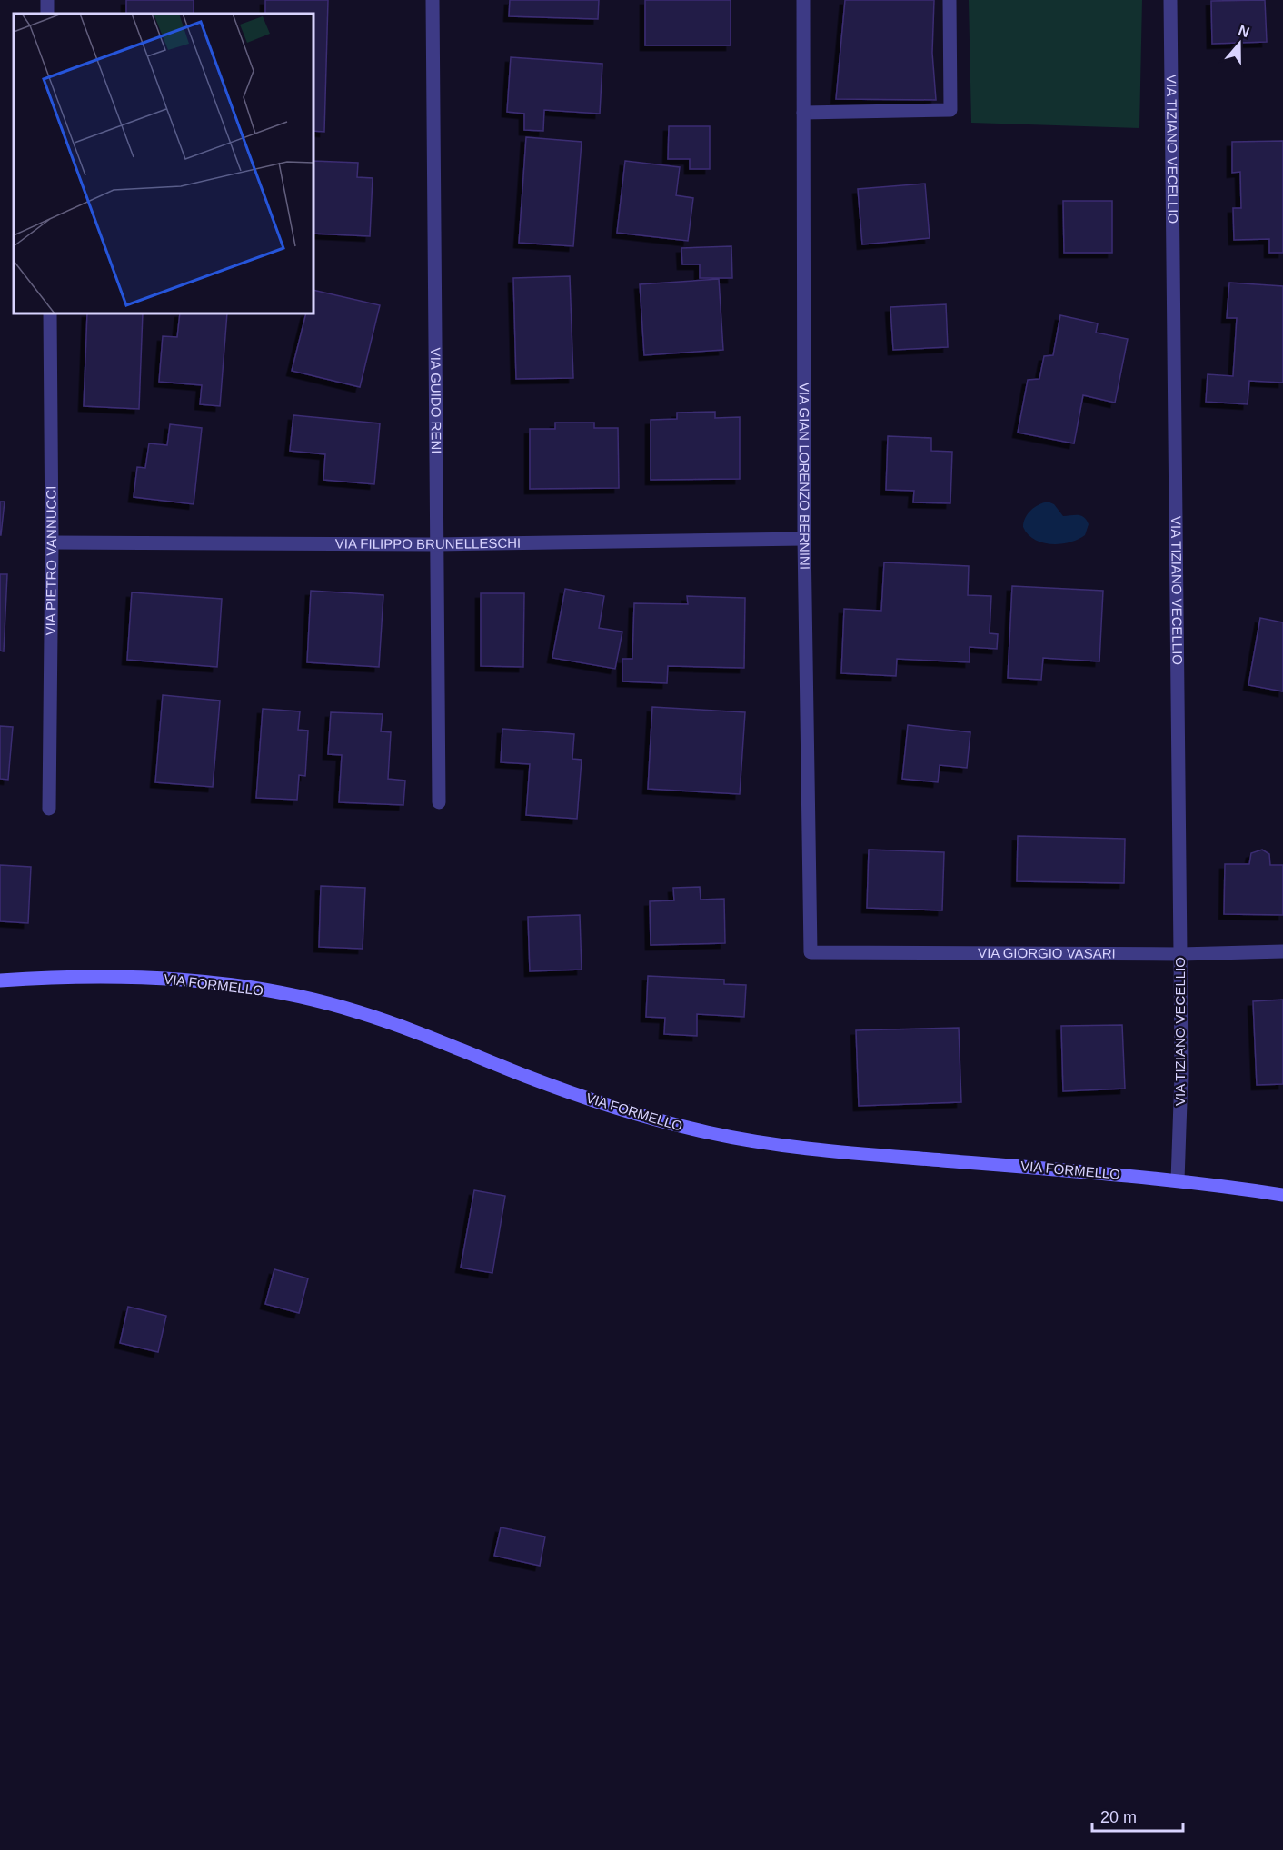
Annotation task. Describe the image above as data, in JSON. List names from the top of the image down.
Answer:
{
  "streets": {
    "main road": ["VIA FORMELLO"],
    "street": [
      "VIA TIZIANO VECELLIO",
      "VIA GUIDO RENI",
      "VIA GIAN LORENZO BERNINI",
      "VIA FILIPPO BRUNELLESCHI",
      "VIA PIETRO VANNUCCI",
      "VIA GIORGIO VASARI"
    ]
  },
  "crossings": [
    ["VIA TIZIANO VECELLIO", "VIA GIORGIO VASARI"],
    ["VIA TIZIANO VECELLIO", "VIA FORMELLO"],
    ["VIA GUIDO RENI", "VIA FILIPPO BRUNELLESCHI"],
    ["VIA GIAN LORENZO BERNINI", "VIA FILIPPO BRUNELLESCHI"],
    ["VIA GIAN LORENZO BERNINI", "VIA GIORGIO VASARI"],
    ["VIA FILIPPO BRUNELLESCHI", "VIA PIETRO VANNUCCI"]
  ],
  "scale_bar": "20 m",
  "north": "top"
}
